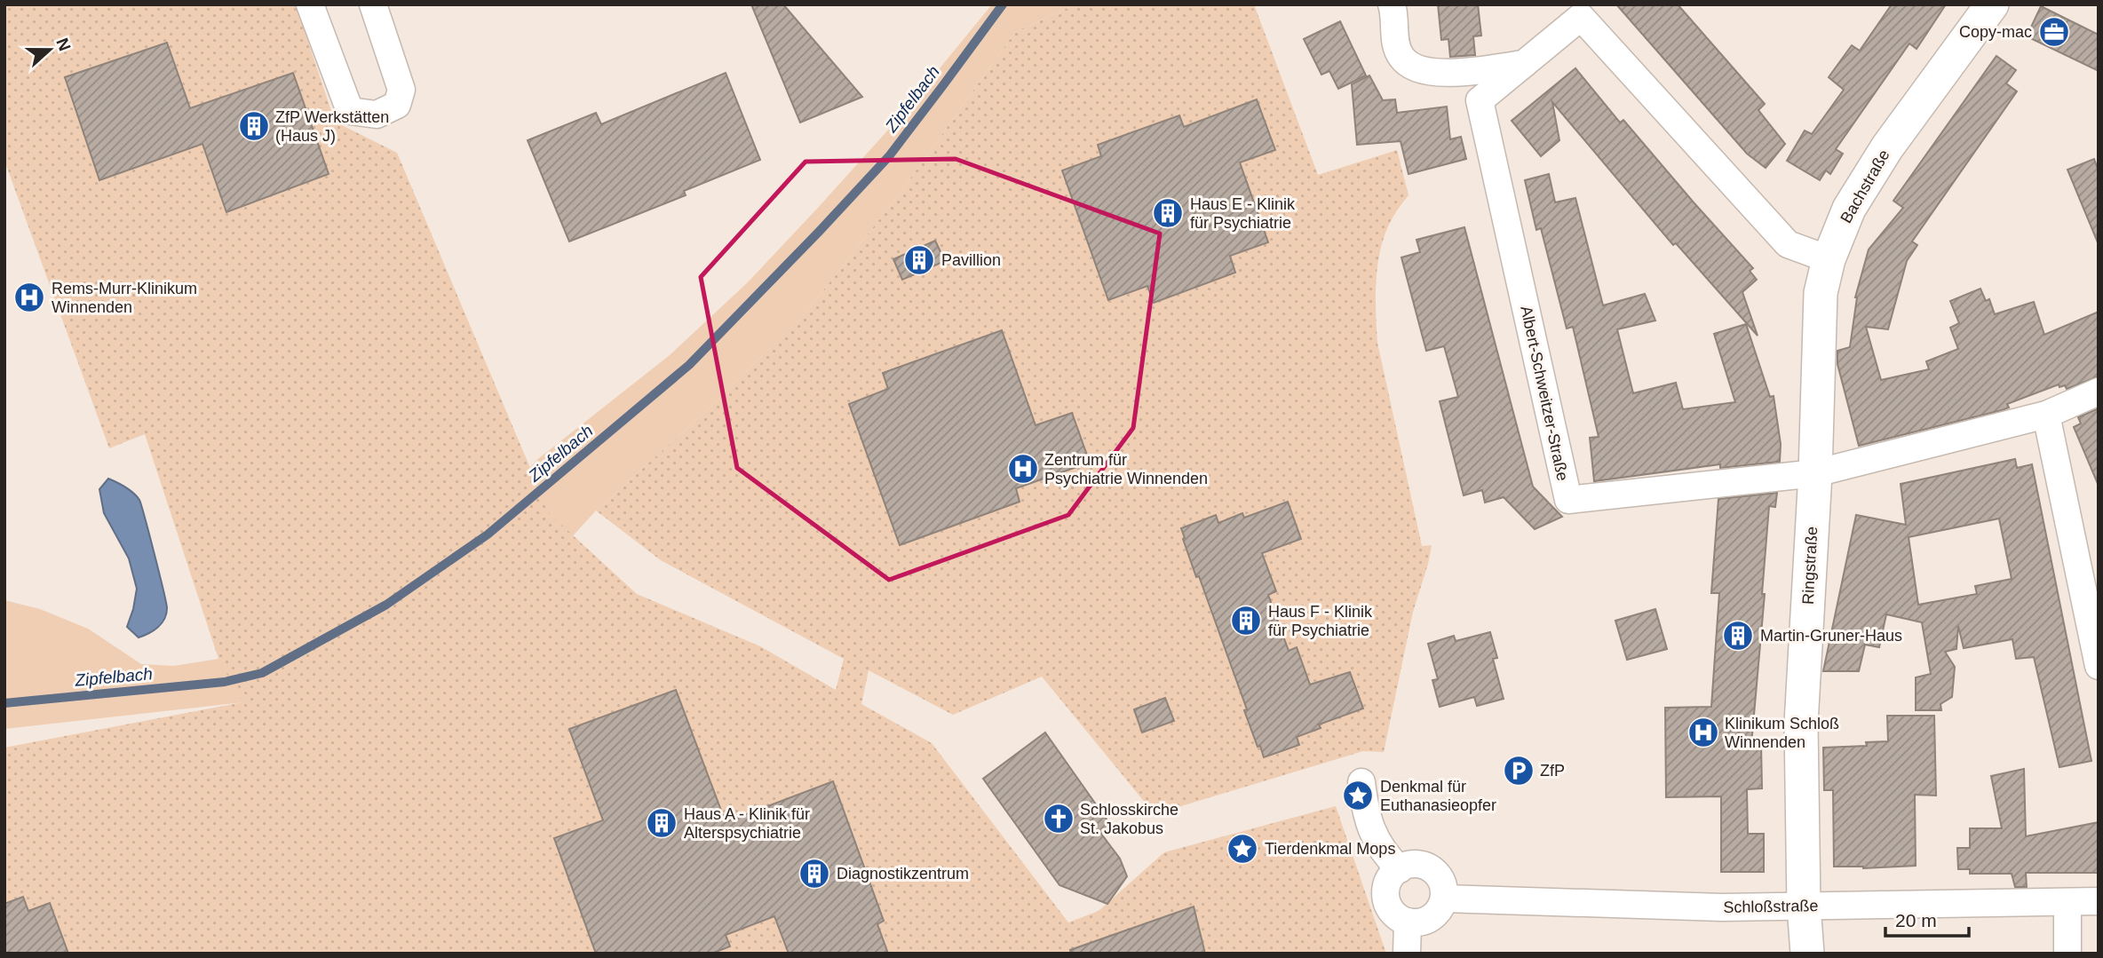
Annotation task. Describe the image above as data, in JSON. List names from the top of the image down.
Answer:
{
  "streets": {
    "street": [
      "Bachstraße",
      "Albert-Schweitzer-Straße",
      "Ringstraße",
      "Schloßstraße"
    ]
  },
  "crossings": [
    ["Bachstraße", "Albert-Schweitzer-Straße"],
    ["Bachstraße", "Ringstraße"],
    ["Albert-Schweitzer-Straße", "Ringstraße"],
    ["Ringstraße", "Schloßstraße"]
  ],
  "water": ["Zipfelbach"],
  "places": {
    "office": ["Copy-mac"],
    "building": [
      "ZfP Werkstätten (Haus J)",
      "Haus E - Klinik für Psychiatrie",
      "Pavillion",
      "Haus F - Klinik für Psychiatrie",
      "Martin-Gruner-Haus",
      "Haus A - Klinik für Alterspsychiatrie",
      "Diagnostikzentrum"
    ],
    "hospital": ["Rems-Murr-Klinikum Winnenden", "Zentrum für Psychiatrie Winnenden", "Klinikum Schloß Winnenden"],
    "parking": ["ZfP"],
    "place": ["Denkmal für Euthanasieopfer", "Tierdenkmal Mops"],
    "church": ["Schlosskirche St. Jakobus"]
  },
  "scale_bar": "20 m",
  "north": "right"
}
